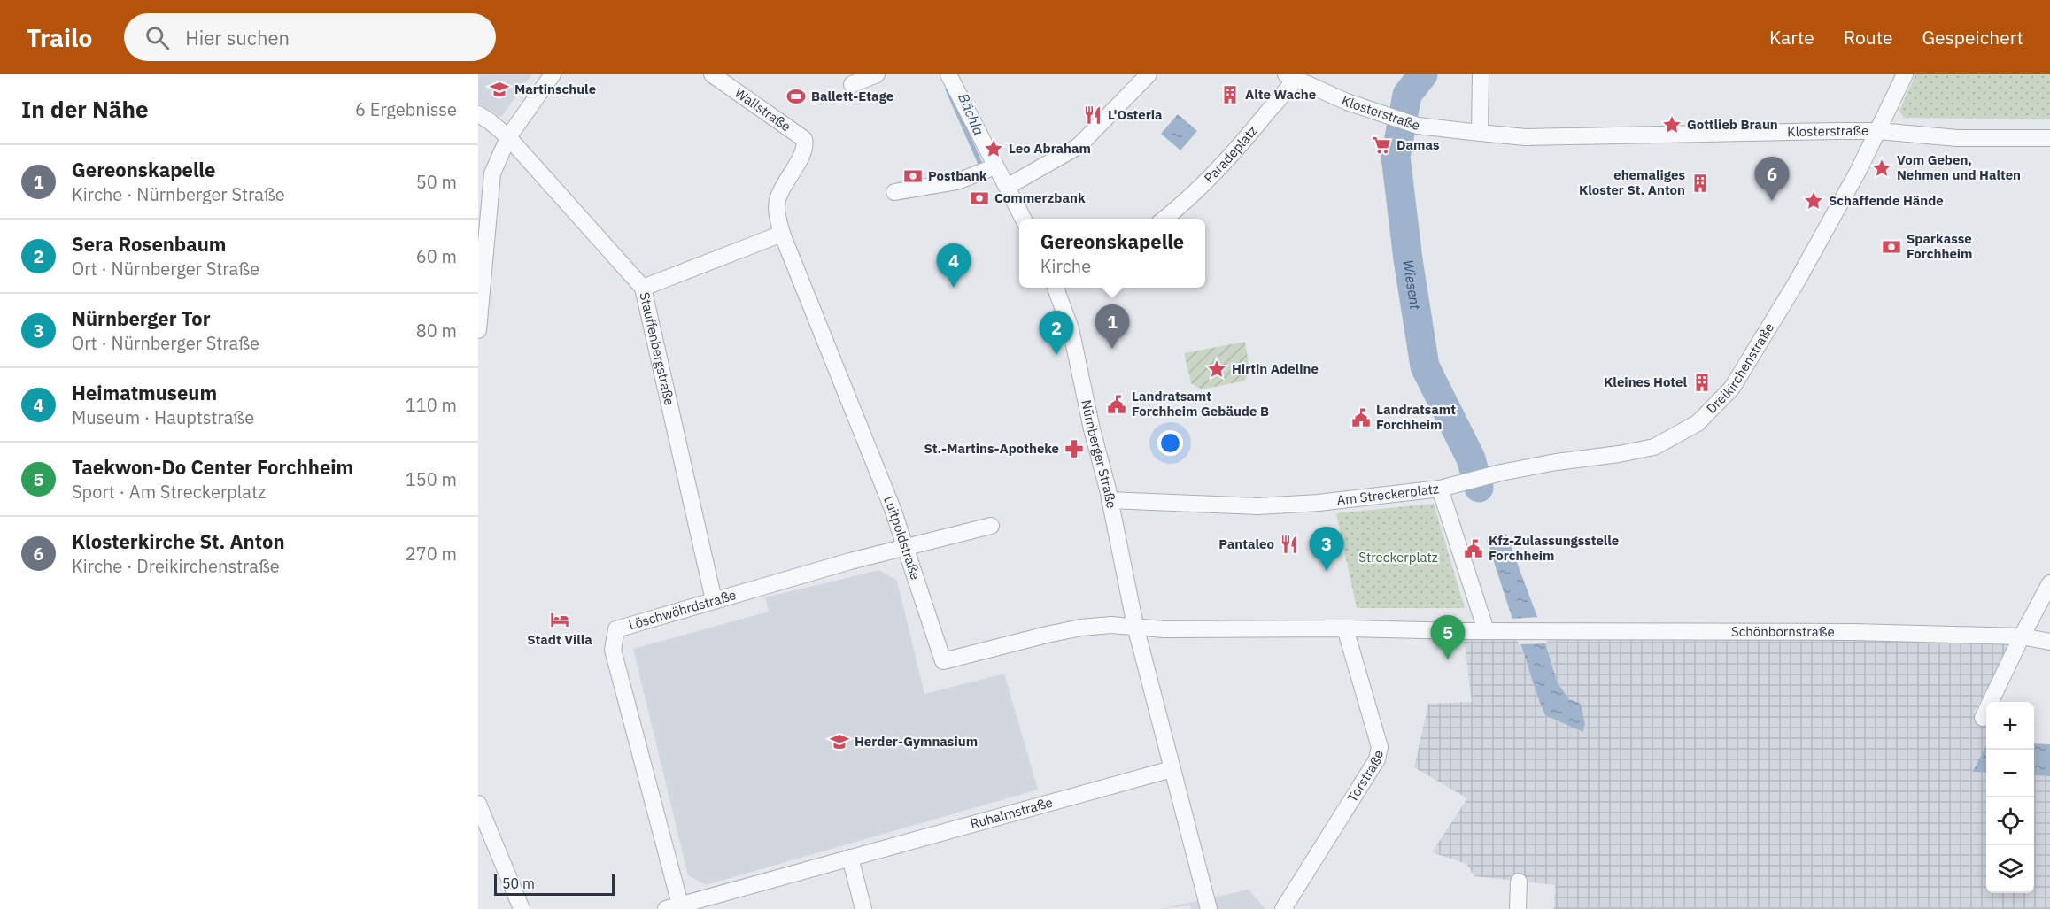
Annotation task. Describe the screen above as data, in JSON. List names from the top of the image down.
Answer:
{
  "streets": {
    "street": [
      "Wallstraße",
      "Klosterstraße",
      "Paradeplatz",
      "Stauffenbergstraße",
      "Dreikirchenstraße",
      "Nürnberger Straße",
      "Am Streckerplatz",
      "Luitpoldstraße",
      "Löschwöhrdstraße",
      "Schönbornstraße",
      "Torstraße",
      "Ruhalmstraße"
    ]
  },
  "crossings": [
    ["Wallstraße", "Luitpoldstraße"],
    ["Klosterstraße", "Paradeplatz"],
    ["Klosterstraße", "Dreikirchenstraße"],
    ["Stauffenbergstraße", "Löschwöhrdstraße"],
    ["Dreikirchenstraße", "Am Streckerplatz"],
    ["Nürnberger Straße", "Am Streckerplatz"],
    ["Nürnberger Straße", "Luitpoldstraße"],
    ["Nürnberger Straße", "Ruhalmstraße"],
    ["Am Streckerplatz", "Schönbornstraße"],
    ["Luitpoldstraße", "Löschwöhrdstraße"],
    ["Löschwöhrdstraße", "Ruhalmstraße"]
  ],
  "water": ["Bächla", "Wiesent"],
  "parks": ["Streckerplatz"],
  "places": {
    "school or university": ["Martinschule", "Herder-Gymnasium"],
    "building": ["Alte Wache", "ehemaliges Kloster St. Anton", "Kleines Hotel"],
    "sports": ["Ballett-Etage"],
    "restaurant": ["L'Osteria", "Pantaleo"],
    "place": [
      "Gottlieb Braun",
      "Leo Abraham",
      "Vom Geben, Nehmen und Halten",
      "Schaffende Hände",
      "Hirtin Adeline"
    ],
    "supermarket": ["Damas"],
    "bank": ["Postbank", "Commerzbank", "Sparkasse Forchheim"],
    "public building": ["Landratsamt Forchheim Gebäude B", "Landratsamt Forchheim", "Kfz-Zulassungsstelle Forchheim"],
    "pharmacy": ["St.-Martins-Apotheke"],
    "hotel": ["Stadt Villa"]
  },
  "scale_bar": "50 m",
  "page": {
    "header": "Trailo",
    "search": "Hier suchen",
    "nav": ["Karte", "Route", "Gespeichert"],
    "heading": ["In der Nähe", "6 Ergebnisse"],
    "list": [
      {
        "mark": "1",
        "name": "Gereonskapelle",
        "note": "Kirche · Nürnberger Straße",
        "value": "50 m"
      },
      {
        "mark": "2",
        "name": "Sera Rosenbaum",
        "note": "Ort · Nürnberger Straße",
        "value": "60 m"
      },
      {
        "mark": "3",
        "name": "Nürnberger Tor",
        "note": "Ort · Nürnberger Straße",
        "value": "80 m"
      },
      {
        "mark": "4",
        "name": "Heimatmuseum",
        "note": "Museum · Hauptstraße",
        "value": "110 m"
      },
      {
        "mark": "5",
        "name": "Taekwon-Do Center Forchheim",
        "note": "Sport · Am Streckerplatz",
        "value": "150 m"
      },
      {
        "mark": "6",
        "name": "Klosterkirche St. Anton",
        "note": "Kirche · Dreikirchenstraße",
        "value": "270 m"
      }
    ],
    "pins": [
      "6",
      "4",
      "1",
      "2",
      "3",
      "5"
    ],
    "popup": ["Gereonskapelle", "Kirche"],
    "map_buttons": ["+", "−"],
    "scale": "50 m"
  }
}
